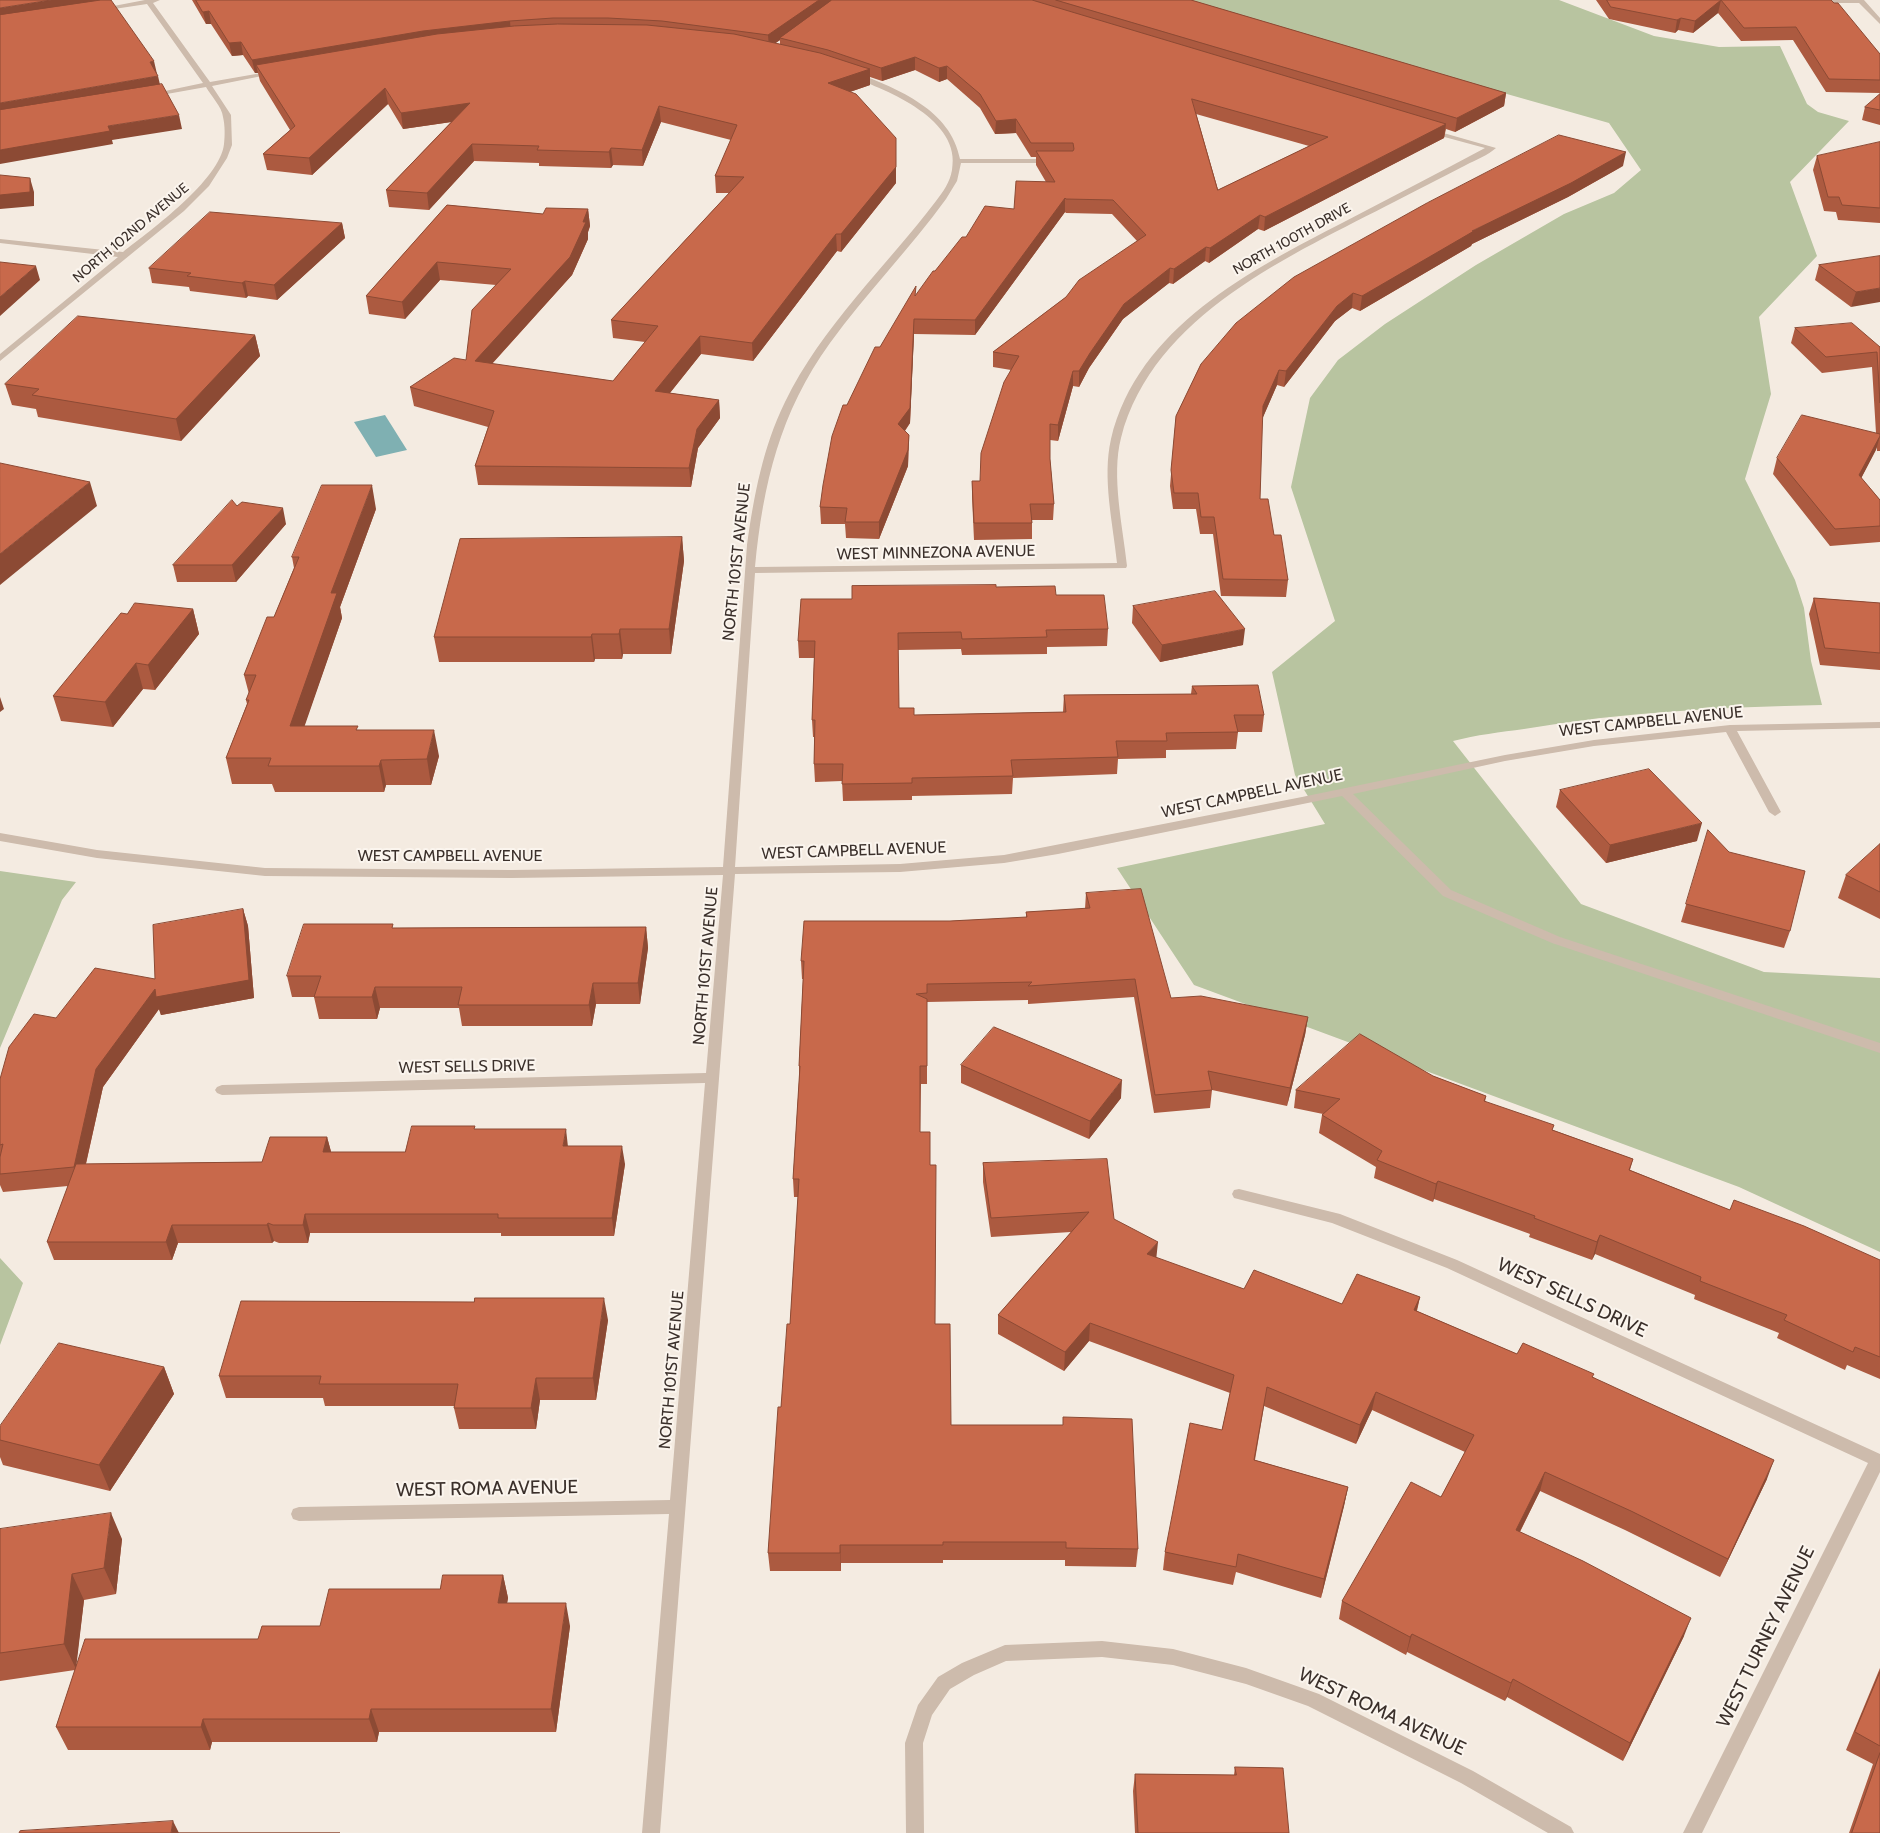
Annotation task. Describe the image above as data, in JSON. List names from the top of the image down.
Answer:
{
  "streets": {
    "street": [
      "NORTH 102ND AVENUE",
      "NORTH 100TH DRIVE",
      "WEST MINNEZONA AVENUE",
      "NORTH 101ST AVENUE",
      "WEST CAMPBELL AVENUE",
      "WEST SELLS DRIVE",
      "WEST ROMA AVENUE",
      "WEST TURNEY AVENUE"
    ]
  },
  "crossings": [
    ["NORTH 100TH DRIVE", "WEST MINNEZONA AVENUE"],
    ["WEST MINNEZONA AVENUE", "NORTH 101ST AVENUE"],
    ["NORTH 101ST AVENUE", "WEST CAMPBELL AVENUE"],
    ["NORTH 101ST AVENUE", "WEST SELLS DRIVE"],
    ["NORTH 101ST AVENUE", "WEST ROMA AVENUE"],
    ["WEST SELLS DRIVE", "WEST TURNEY AVENUE"]
  ]
}
